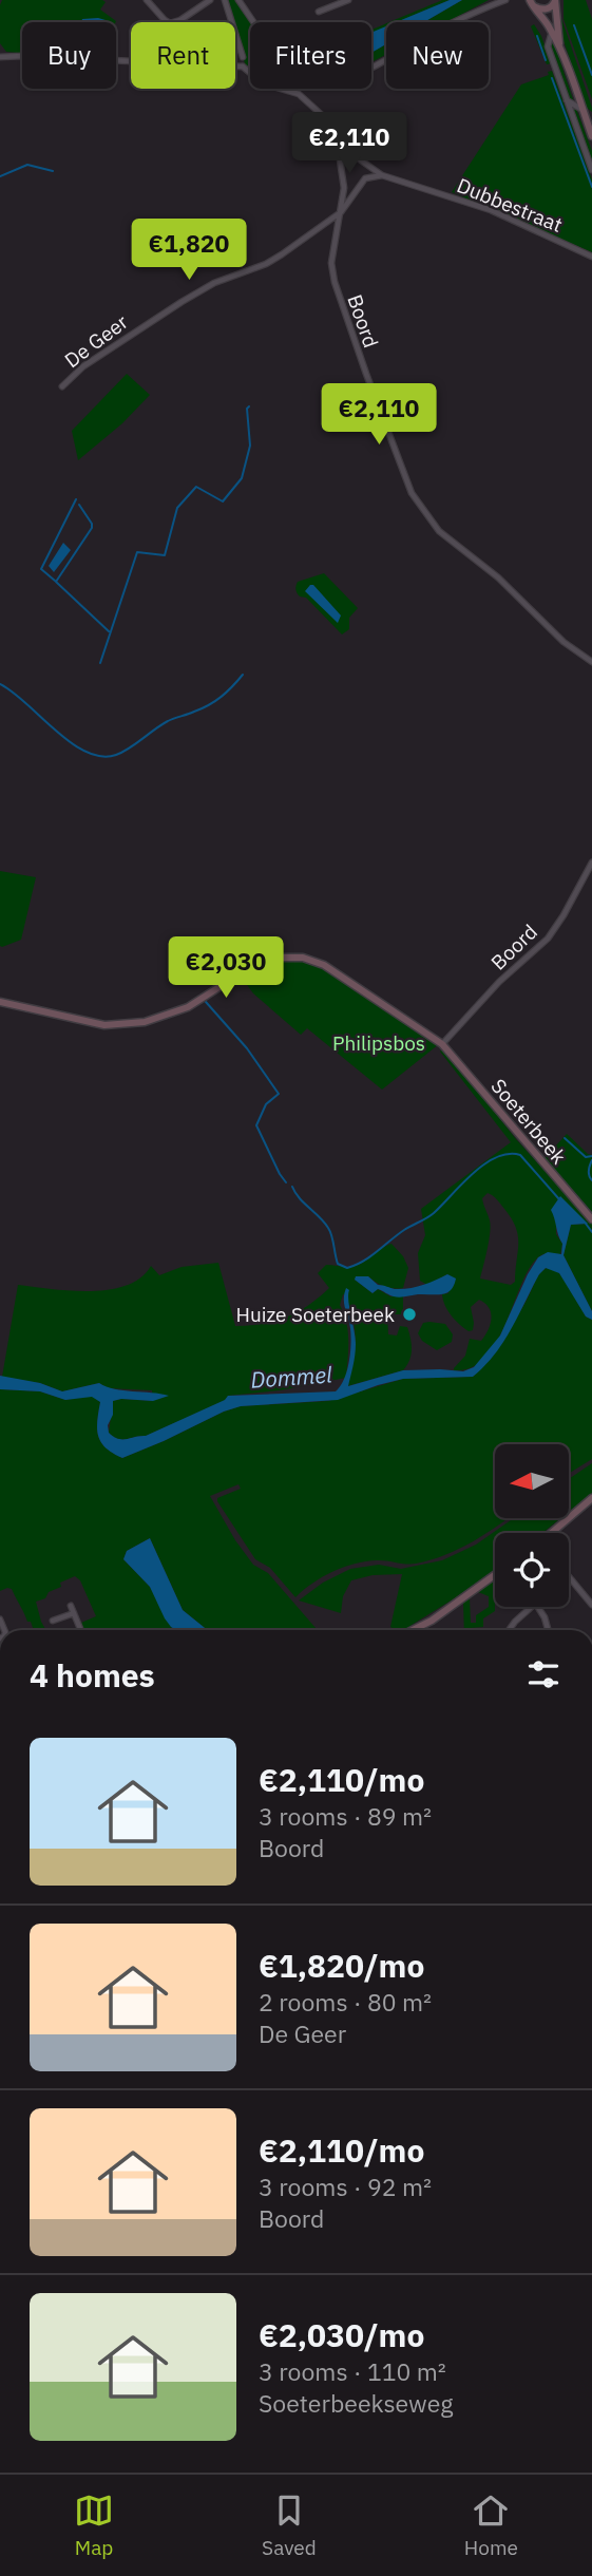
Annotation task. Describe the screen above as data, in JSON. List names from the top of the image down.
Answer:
{
  "streets": {
    "street": [
      "Dubbestraat",
      "Boord",
      "De Geer",
      "Soeterbeek"
    ]
  },
  "crossings": [
    ["Dubbestraat", "Boord"],
    ["Boord", "De Geer"],
    ["Boord", "Soeterbeek"]
  ],
  "water": ["Dommel"],
  "parks": ["Philipsbos"],
  "places": ["Huize Soeterbeek"],
  "north": "left",
  "page": {
    "chip": [
      "Buy",
      "Rent",
      "Filters",
      "New"
    ],
    "price": [
      "€2,110",
      "€1,820",
      "€2,110",
      "€2,030"
    ],
    "heading": "4 homes",
    "list": [
      {
        "name": "€2,110/mo",
        "note": "3 rooms · 89 m² · Boord"
      },
      {
        "name": "€1,820/mo",
        "note": "2 rooms · 80 m² · De Geer"
      },
      {
        "name": "€2,110/mo",
        "note": "3 rooms · 92 m² · Boord"
      },
      {
        "name": "€2,030/mo",
        "note": "3 rooms · 110 m² · Soeterbeekseweg"
      }
    ],
    "tabs": ["Map", "Saved", "Home"]
  }
}
